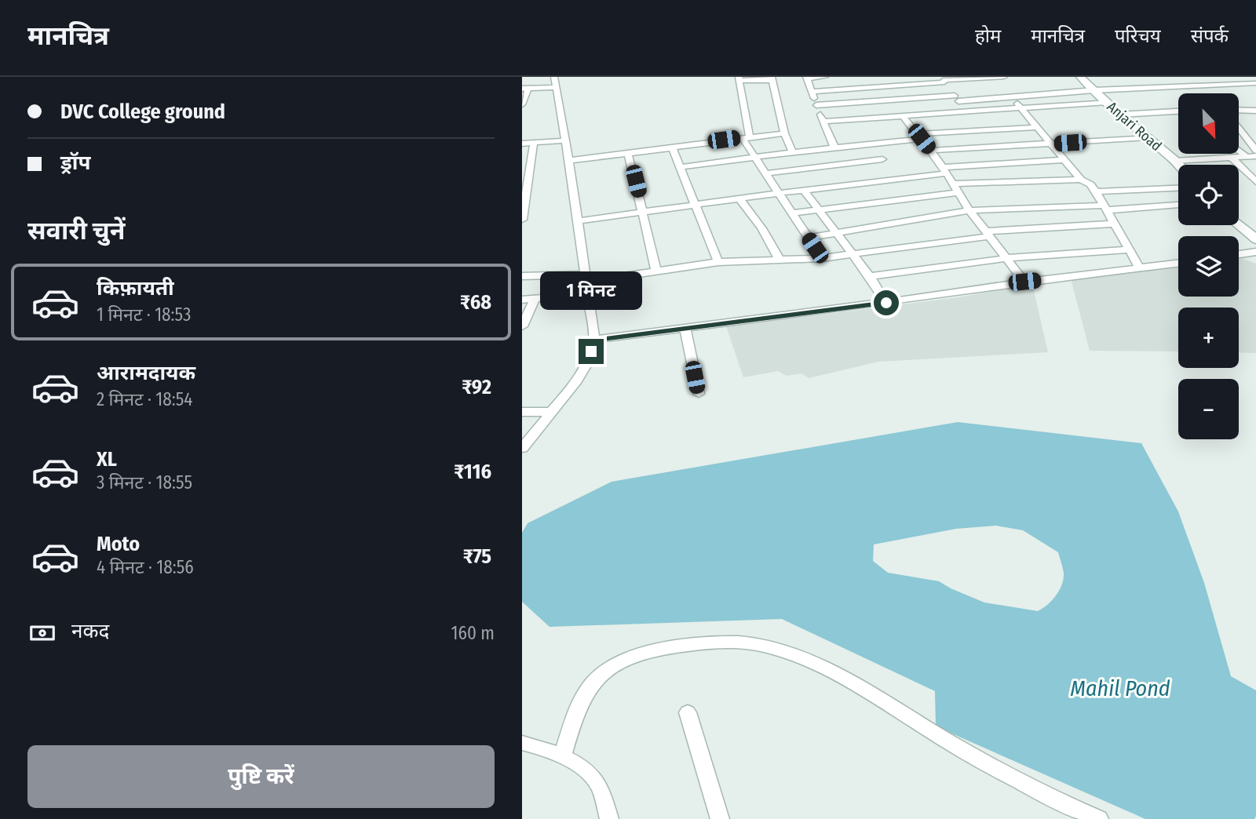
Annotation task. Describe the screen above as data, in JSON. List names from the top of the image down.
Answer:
{
  "streets": {
    "street": ["Anjari Road"]
  },
  "water": ["Mahil Pond"],
  "north": "bottom right",
  "page": {
    "header": "मानचित्र",
    "nav": [
      "होम",
      "मानचित्र",
      "परिचय",
      "संपर्क"
    ],
    "banner": ["DVC College ground", "ड्रॉप"],
    "map_buttons": ["+", "−"],
    "heading": "सवारी चुनें",
    "list": [
      {
        "name": "किफ़ायती",
        "note": "1 मिनट · 18:53",
        "value": "₹68"
      },
      {
        "name": "आरामदायक",
        "note": "2 मिनट · 18:54",
        "value": "₹92"
      },
      {
        "name": "XL",
        "note": "3 मिनट · 18:55",
        "value": "₹116"
      },
      {
        "name": "Moto",
        "note": "4 मिनट · 18:56",
        "value": "₹75"
      }
    ],
    "bubble": "1 मिनट",
    "pay": ["नकद", "160 m"],
    "buttons": "पुष्टि करें"
  }
}
